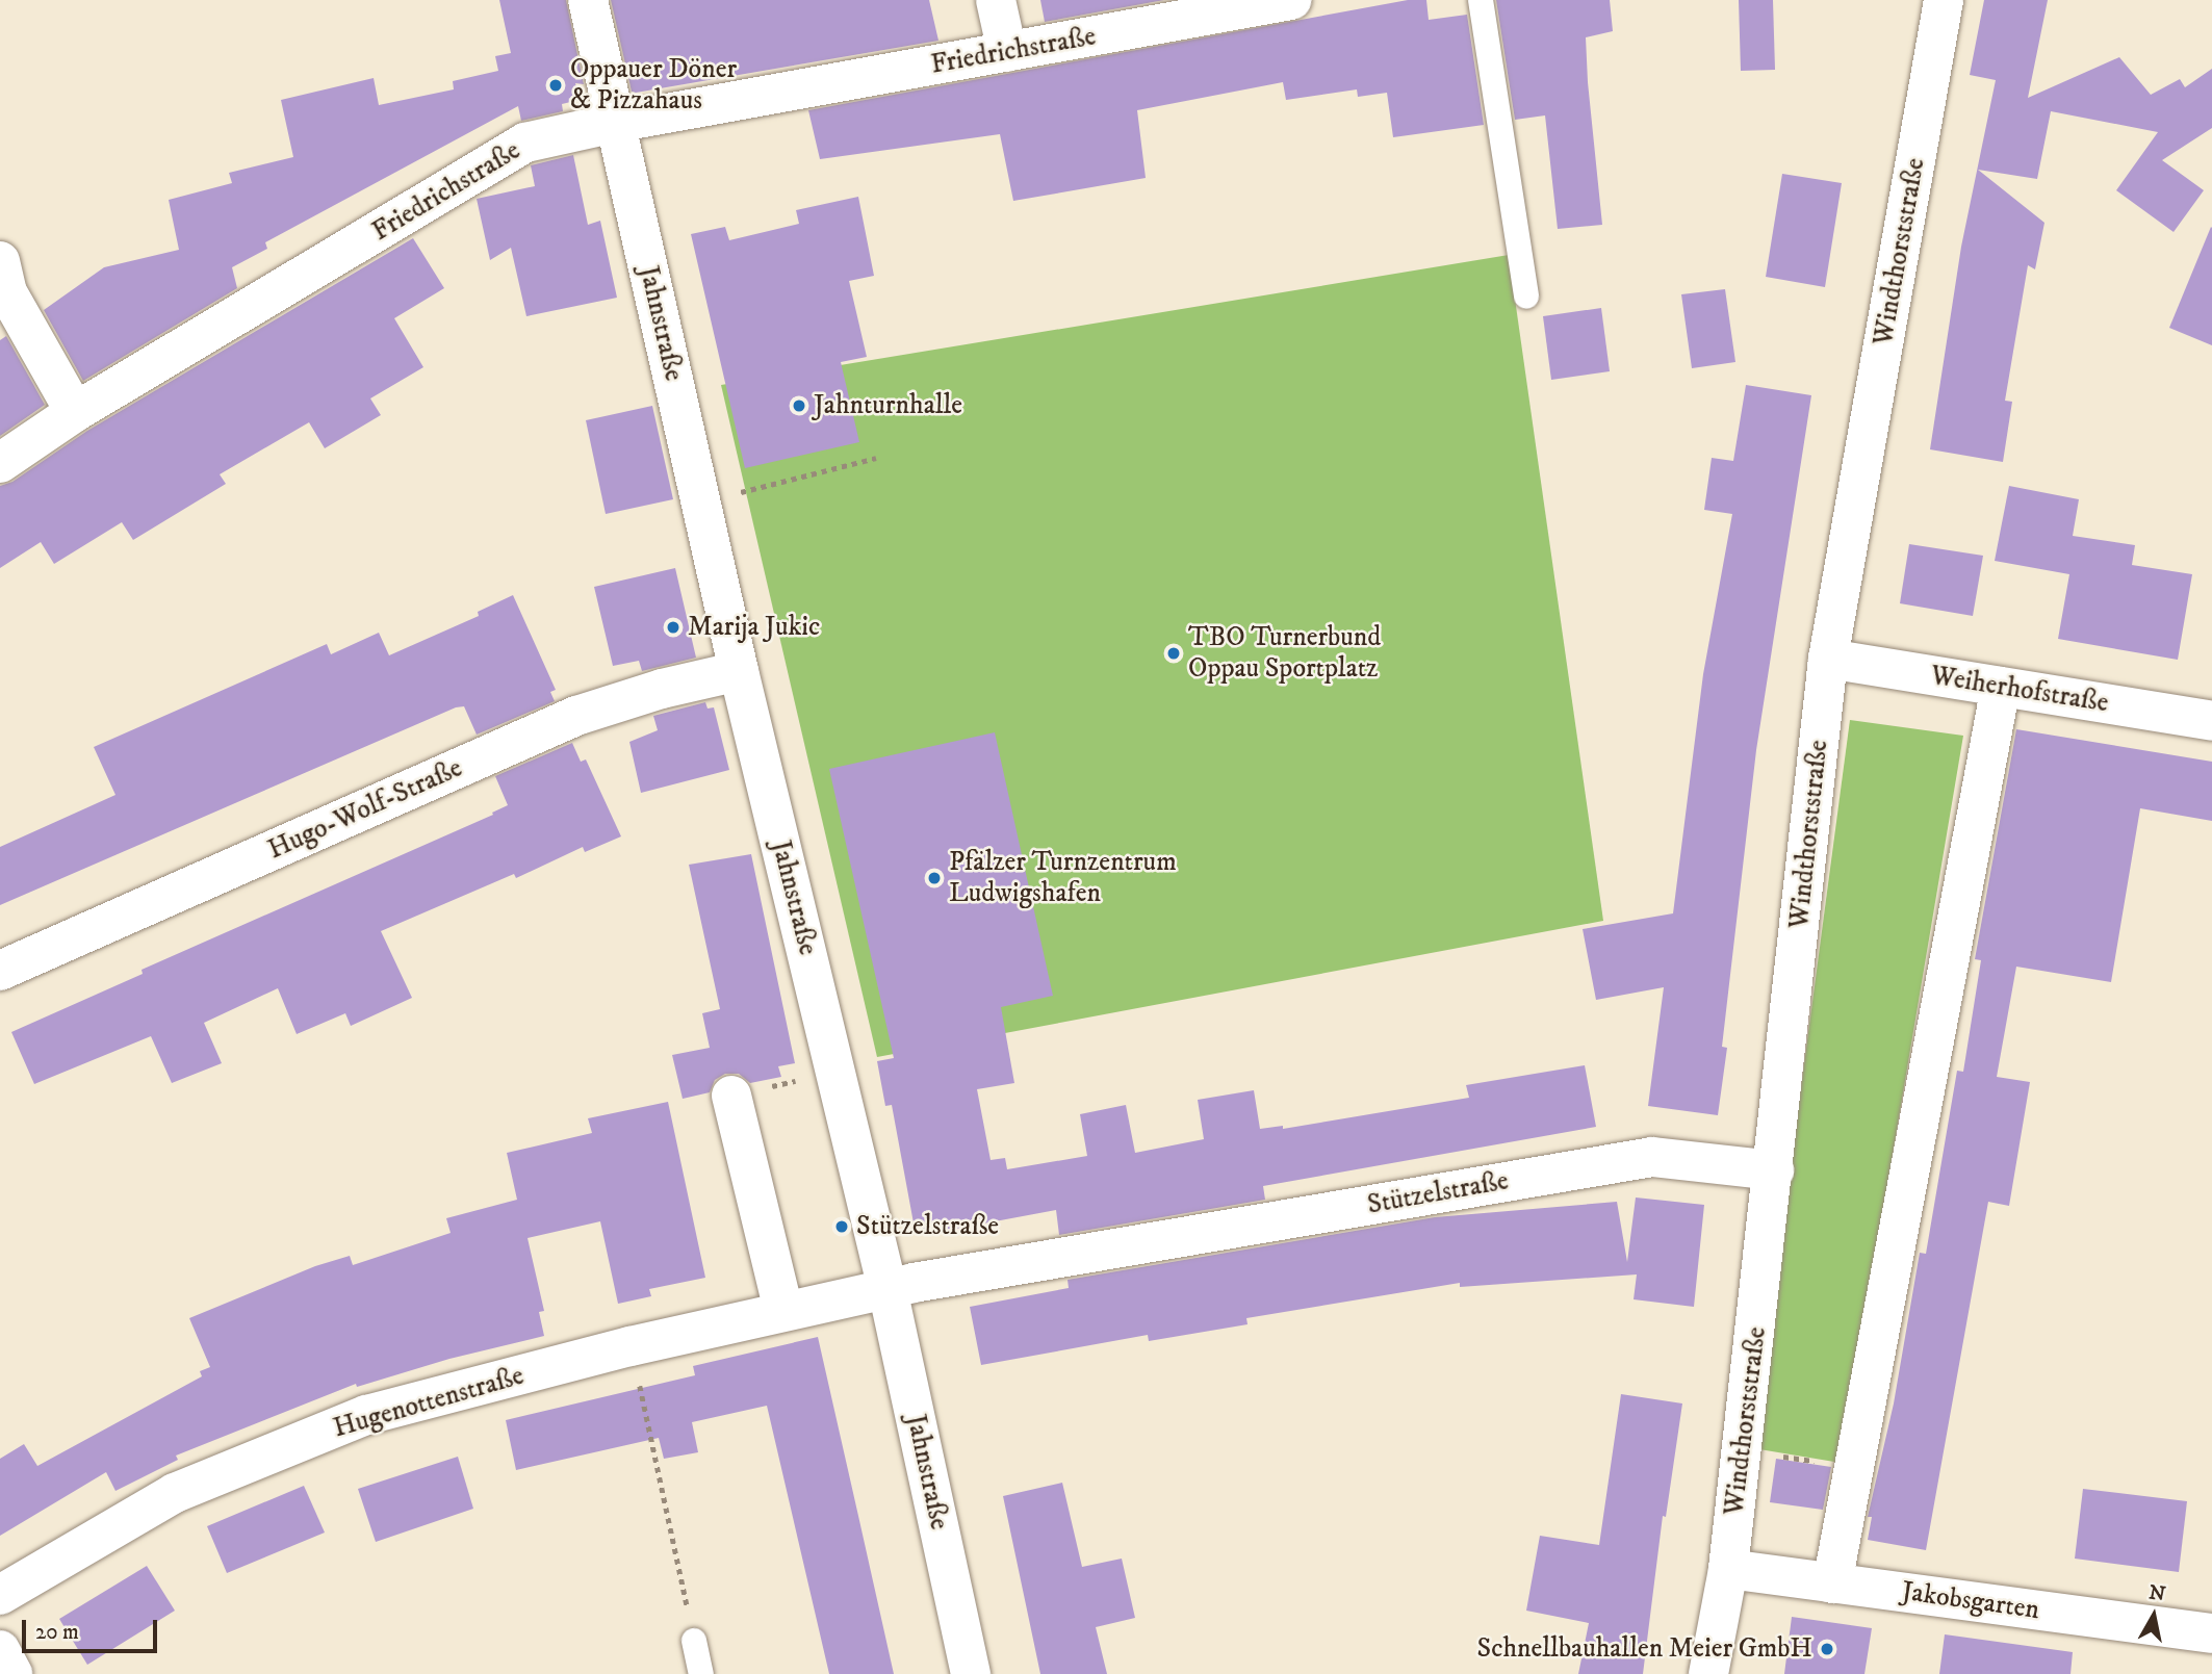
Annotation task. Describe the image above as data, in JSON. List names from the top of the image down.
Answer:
{
  "streets": {
    "street": [
      "Friedrichstraße",
      "Windthorststraße",
      "Jahnstraße",
      "Weiherhofstraße",
      "Hugo-Wolf-Straße",
      "Stützelstraße",
      "Hugenottenstraße",
      "Jakobsgarten"
    ]
  },
  "crossings": [
    ["Friedrichstraße", "Jahnstraße"],
    ["Windthorststraße", "Weiherhofstraße"],
    ["Windthorststraße", "Stützelstraße"],
    ["Windthorststraße", "Jakobsgarten"],
    ["Jahnstraße", "Hugo-Wolf-Straße"],
    ["Jahnstraße", "Stützelstraße"],
    ["Jahnstraße", "Hugenottenstraße"],
    ["Stützelstraße", "Hugenottenstraße"]
  ],
  "places": [
    "Oppauer Döner & Pizzahaus",
    "Jahnturnhalle",
    "Marija Jukic",
    "TBO Turnerbund Oppau Sportplatz",
    "Pfälzer Turnzentrum Ludwigshafen",
    "Stützelstraße",
    "Schnellbauhallen Meier GmbH"
  ],
  "scale_bar": "20 m",
  "north": "top"
}
